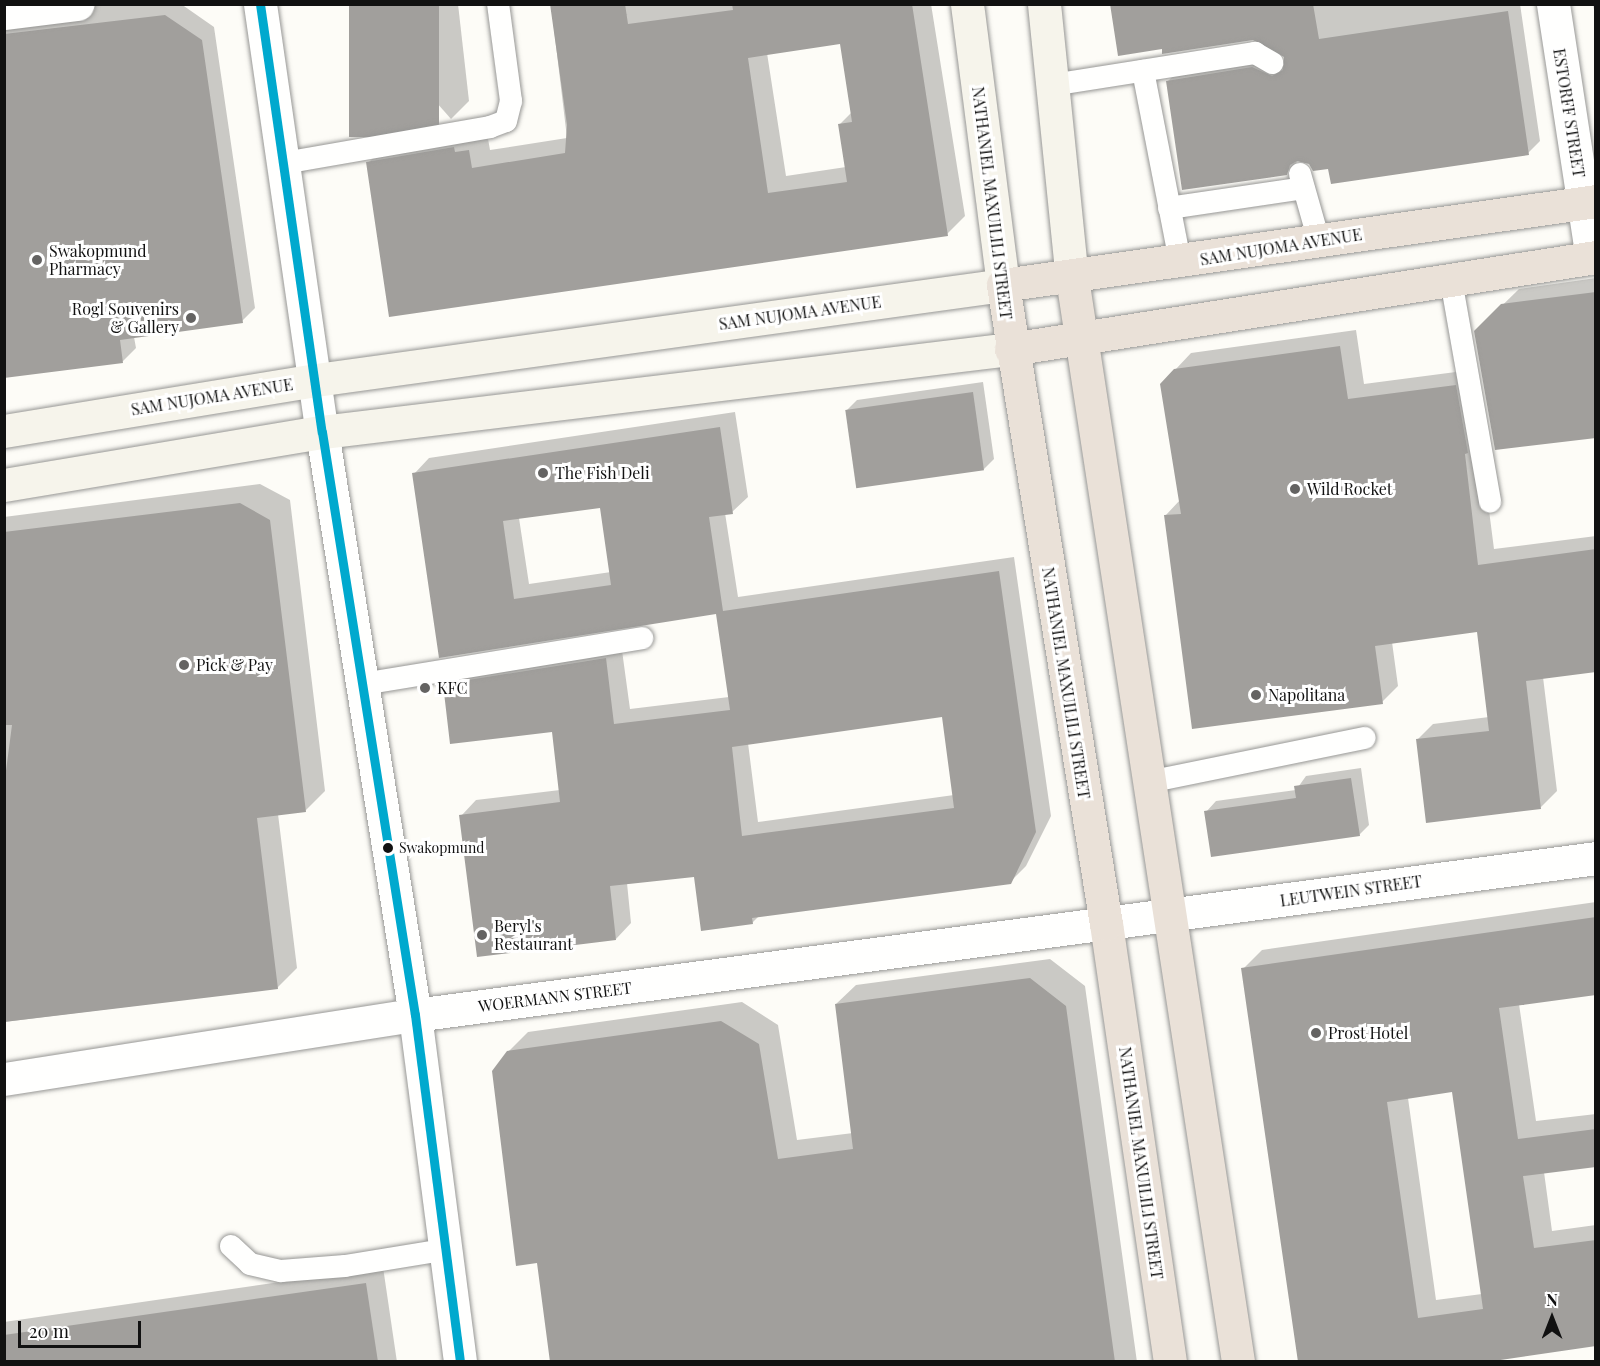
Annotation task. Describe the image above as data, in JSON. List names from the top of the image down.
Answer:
{
  "streets": {
    "highway": ["NATHANIEL MAXUILILI STREET", "SAM NUJOMA AVENUE"],
    "street": ["ESTORFF STREET", "LEUTWEIN STREET", "WOERMANN STREET"]
  },
  "crossings": [
    ["ESTORFF STREET", "SAM NUJOMA AVENUE"],
    ["NATHANIEL MAXUILILI STREET", "SAM NUJOMA AVENUE"],
    ["NATHANIEL MAXUILILI STREET", "LEUTWEIN STREET"],
    ["NATHANIEL MAXUILILI STREET", "WOERMANN STREET"],
    ["LEUTWEIN STREET", "WOERMANN STREET"]
  ],
  "places": [
    "Swakopmund Pharmacy",
    "Rogl Souvenirs & Gallery",
    "The Fish Deli",
    "Wild Rocket",
    "Pick & Pay",
    "KFC",
    "Napolitana",
    "Swakopmund",
    "Beryl's Restaurant",
    "Prost Hotel"
  ],
  "scale_bar": "20 m",
  "north": "top"
}
